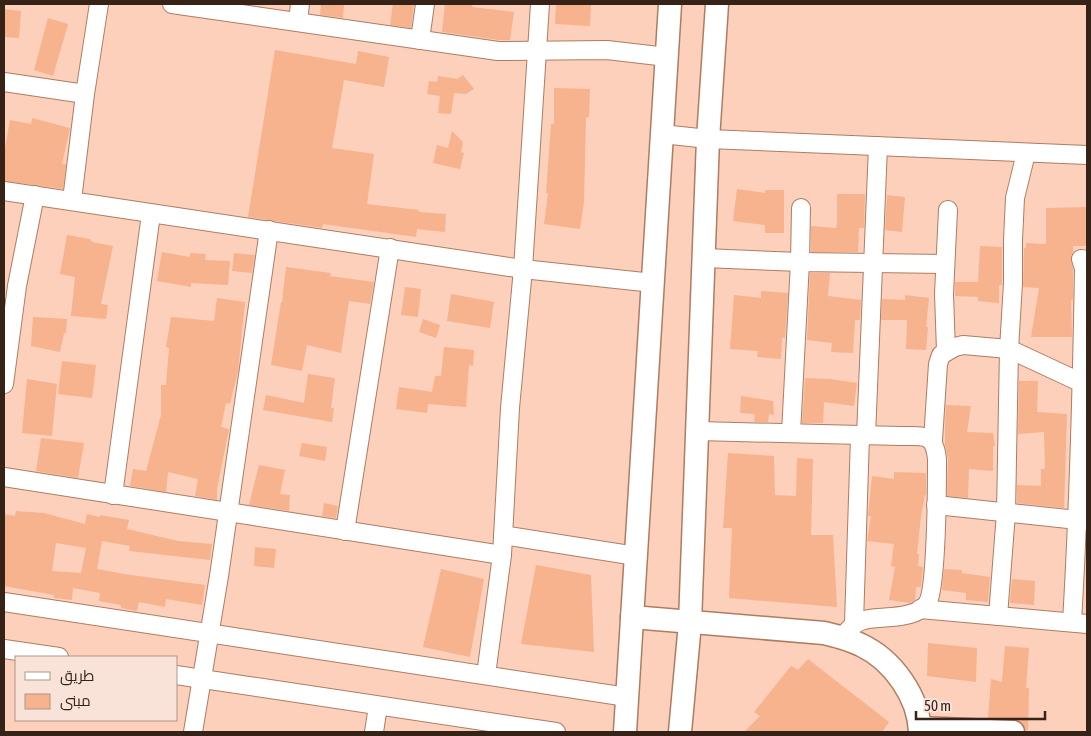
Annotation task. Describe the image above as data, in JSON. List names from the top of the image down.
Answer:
{
  "legend": ["طريق", "مبنى"],
  "scale_bar": "50 m"
}
